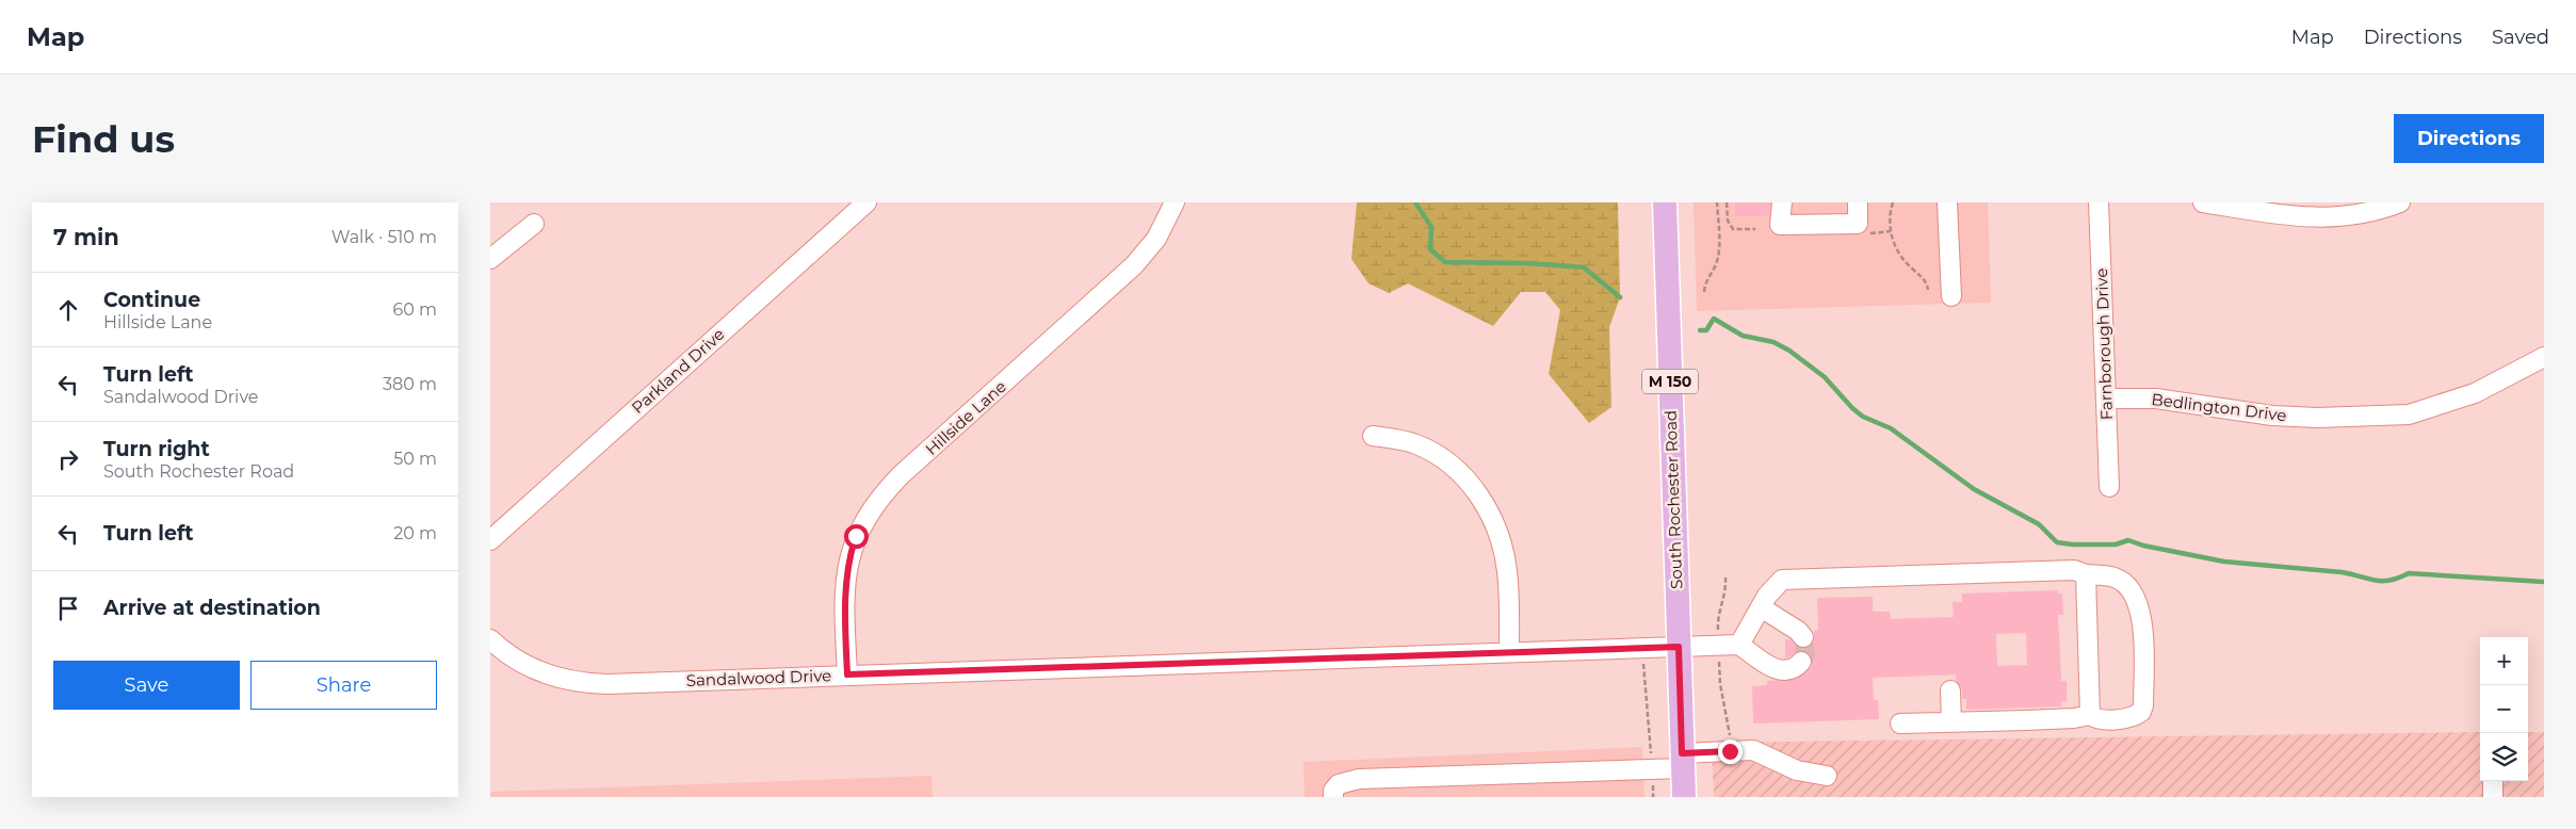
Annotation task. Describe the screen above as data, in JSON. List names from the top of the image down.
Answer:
{
  "streets": {
    "main road": ["M 150", "South Rochester Road"],
    "street": [
      "Farnborough Drive",
      "Parkland Drive",
      "Bedlington Drive",
      "Hillside Lane",
      "Sandalwood Drive"
    ]
  },
  "crossings": [
    ["Farnborough Drive", "Bedlington Drive"],
    ["Hillside Lane", "Sandalwood Drive"],
    ["South Rochester Road", "Sandalwood Drive"]
  ],
  "page": {
    "header": "Map",
    "nav": ["Map", "Directions", "Saved"],
    "buttons": [
      "Directions",
      ["Save", "Share"]
    ],
    "title": "Find us",
    "heading": ["7 min", "Walk · 510 m"],
    "list": [
      ["Continue", "Hillside Lane", "60 m"],
      ["Turn left", "Sandalwood Drive", "380 m"],
      ["Turn right", "South Rochester Road", "50 m"],
      ["Turn left", "20 m"],
      "Arrive at destination"
    ],
    "map_buttons": ["+", "−"]
  }
}
